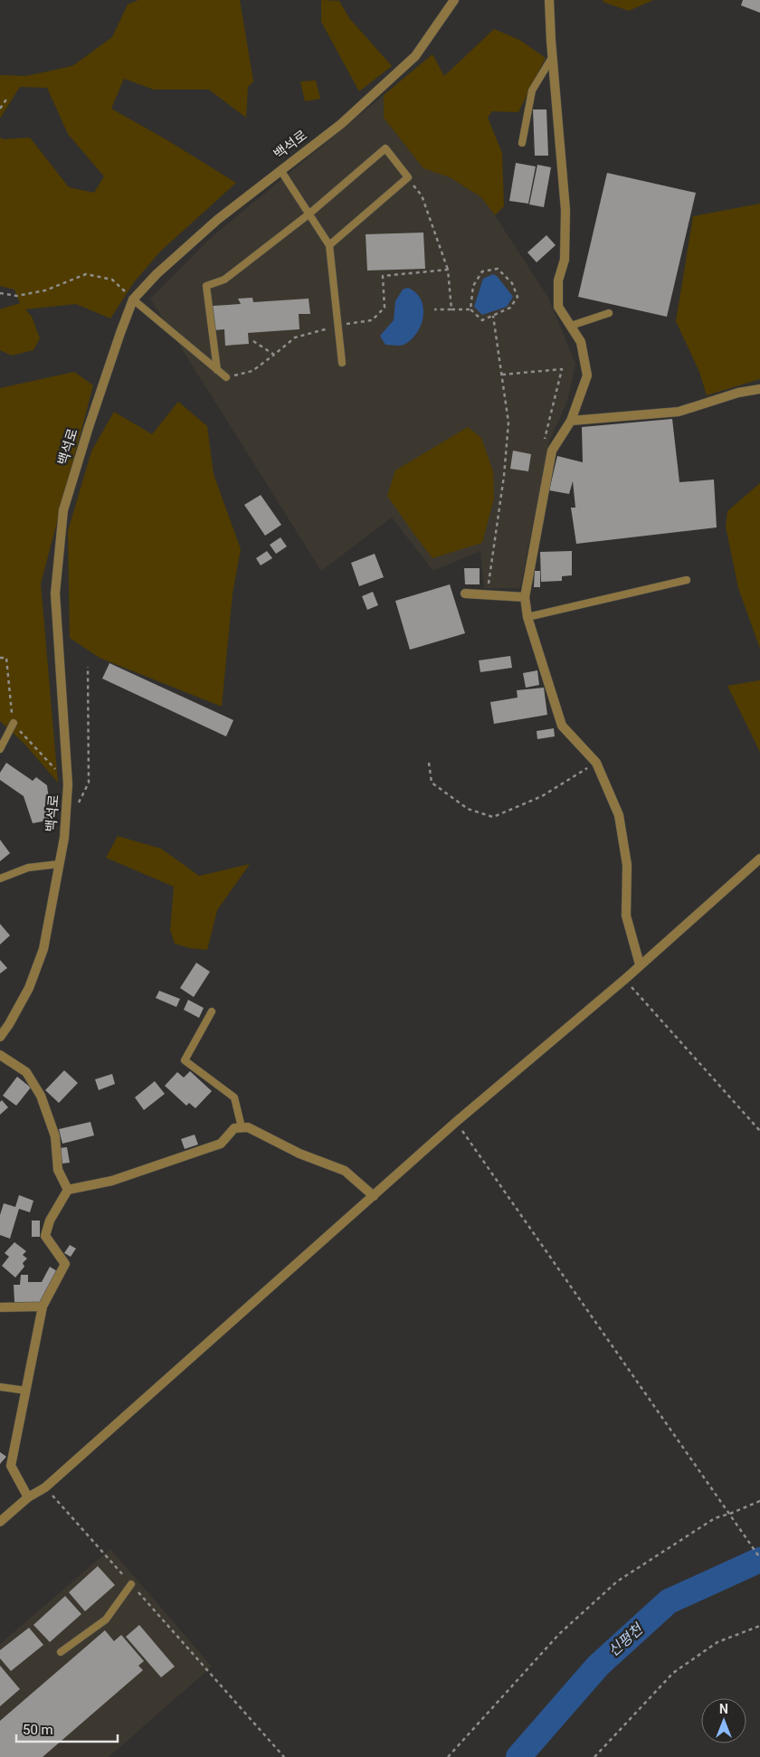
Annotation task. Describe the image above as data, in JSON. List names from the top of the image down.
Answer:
{
  "streets": {
    "street": ["백석로"]
  },
  "water": ["신평천"],
  "scale_bar": "50 m",
  "north": "top"
}
